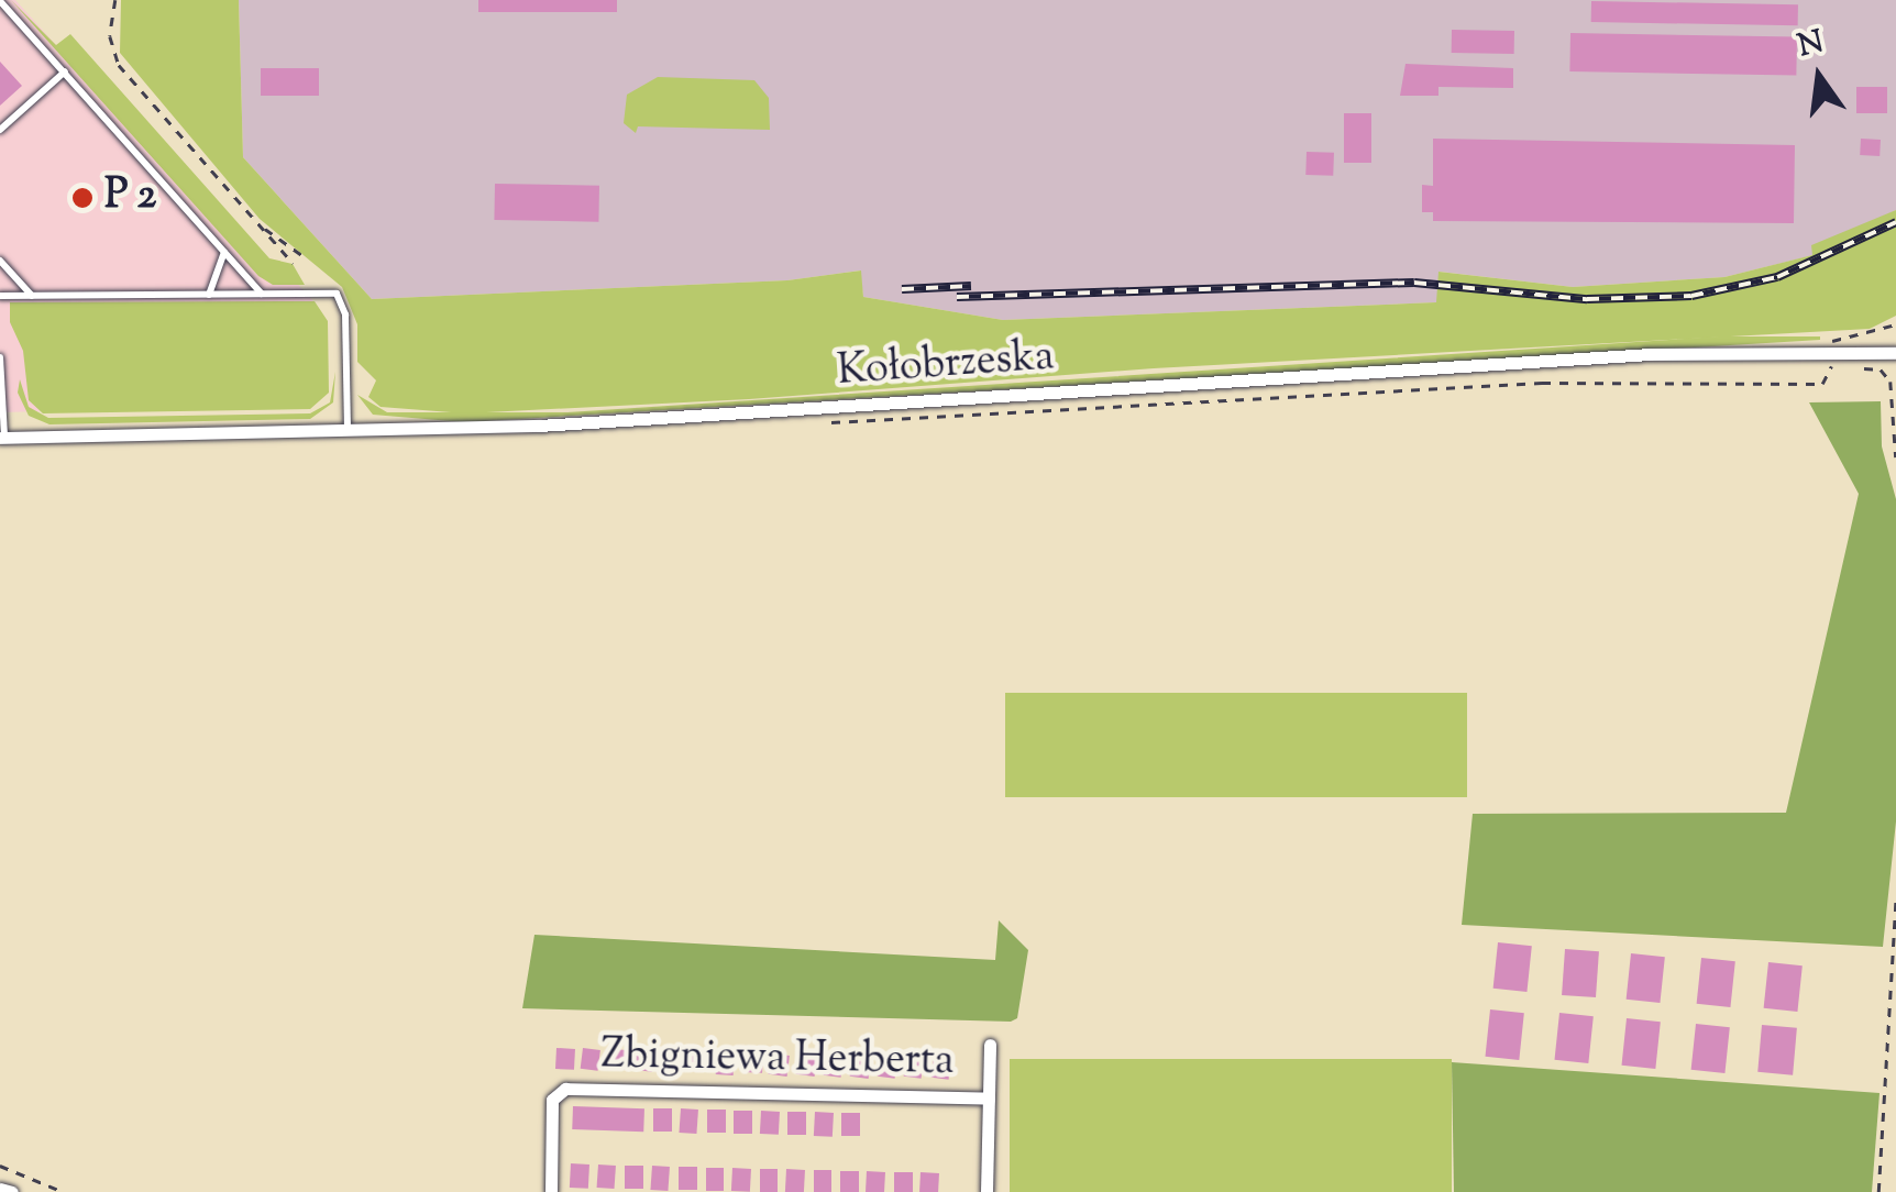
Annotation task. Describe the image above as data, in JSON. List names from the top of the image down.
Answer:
{
  "streets": {
    "street": ["Kołobrzeska", "Zbigniewa Herberta"]
  },
  "places": ["P 2"],
  "north": "top"
}
